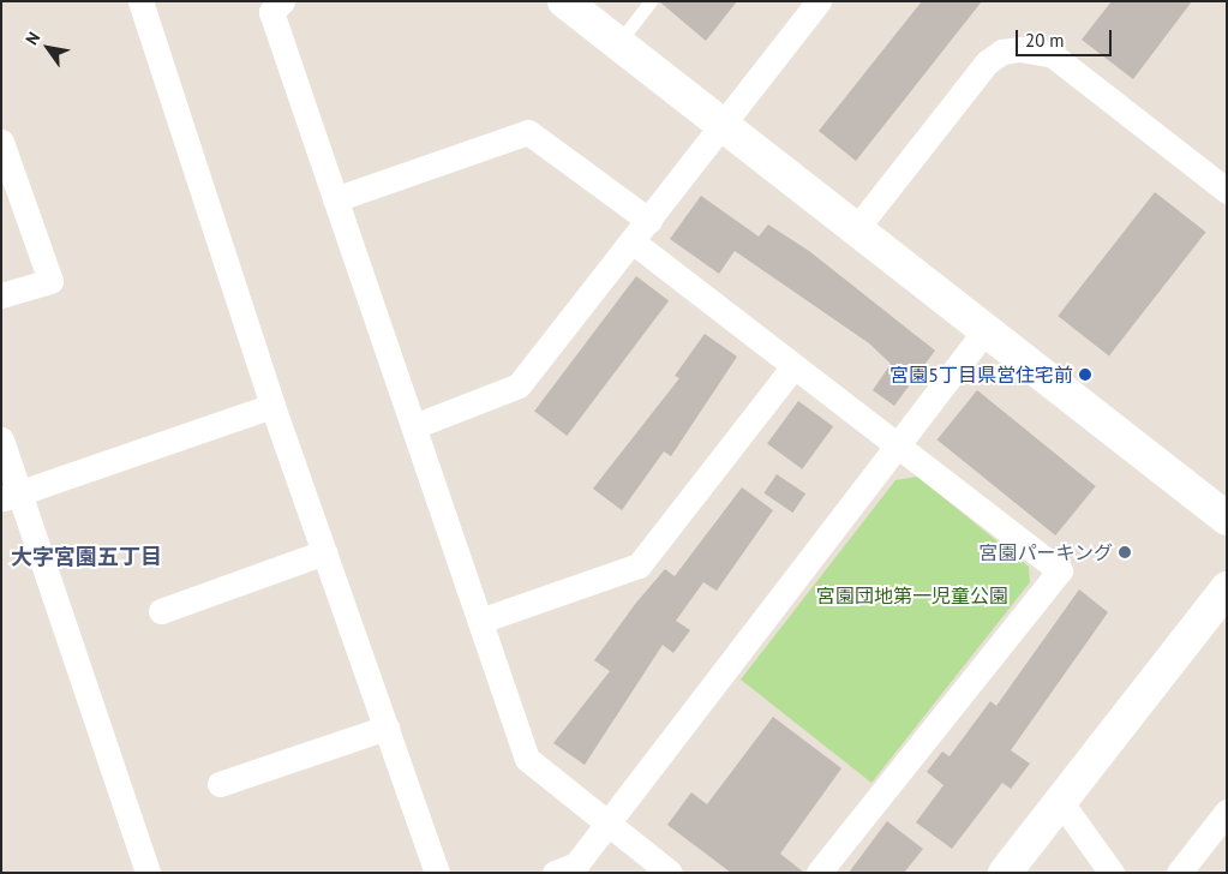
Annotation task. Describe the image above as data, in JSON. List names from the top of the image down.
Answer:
{
  "districts": ["大字宮園五丁目"],
  "parks": ["宮園団地第一児童公園"],
  "places": ["宮園5丁目県営住宅前", "宮園パーキング"],
  "scale_bar": "20 m",
  "north": "top left"
}
